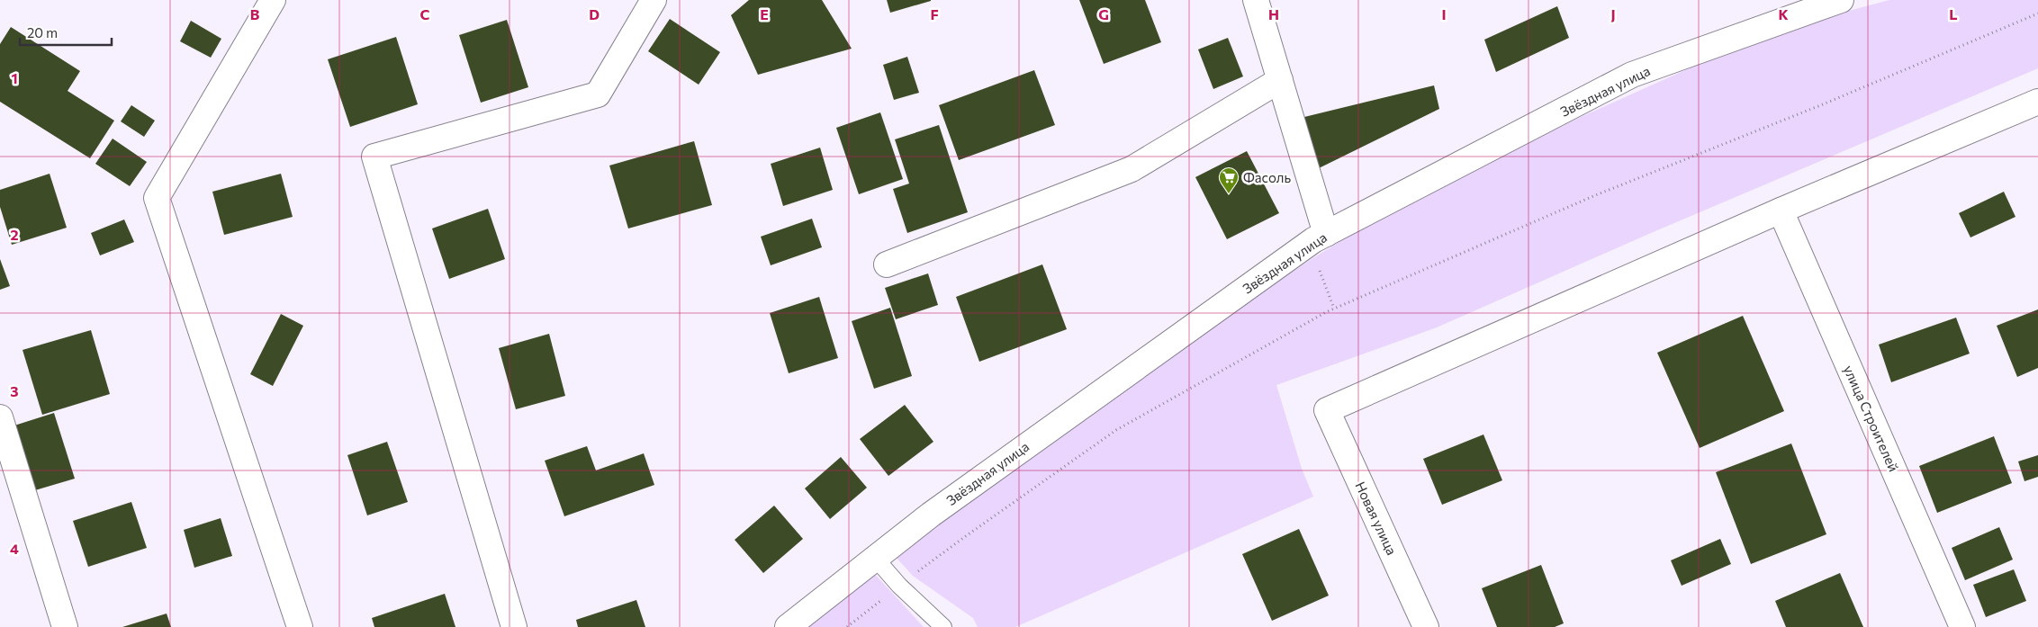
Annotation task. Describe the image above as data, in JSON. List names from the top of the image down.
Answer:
{
  "streets": {
    "street": ["Звёздная улица", "улица Строителей", "Новая улица"]
  },
  "crossings": [
    ["улица Строителей", "Новая улица"]
  ],
  "places": {
    "supermarket": ["Фасоль"]
  },
  "scale_bar": "20 m",
  "grid": {
    "columns": [
      "B",
      "C",
      "D",
      "E",
      "F",
      "G",
      "H",
      "I",
      "J",
      "K",
      "L"
    ],
    "rows": [
      "1",
      "2",
      "3",
      "4"
    ]
  }
}
